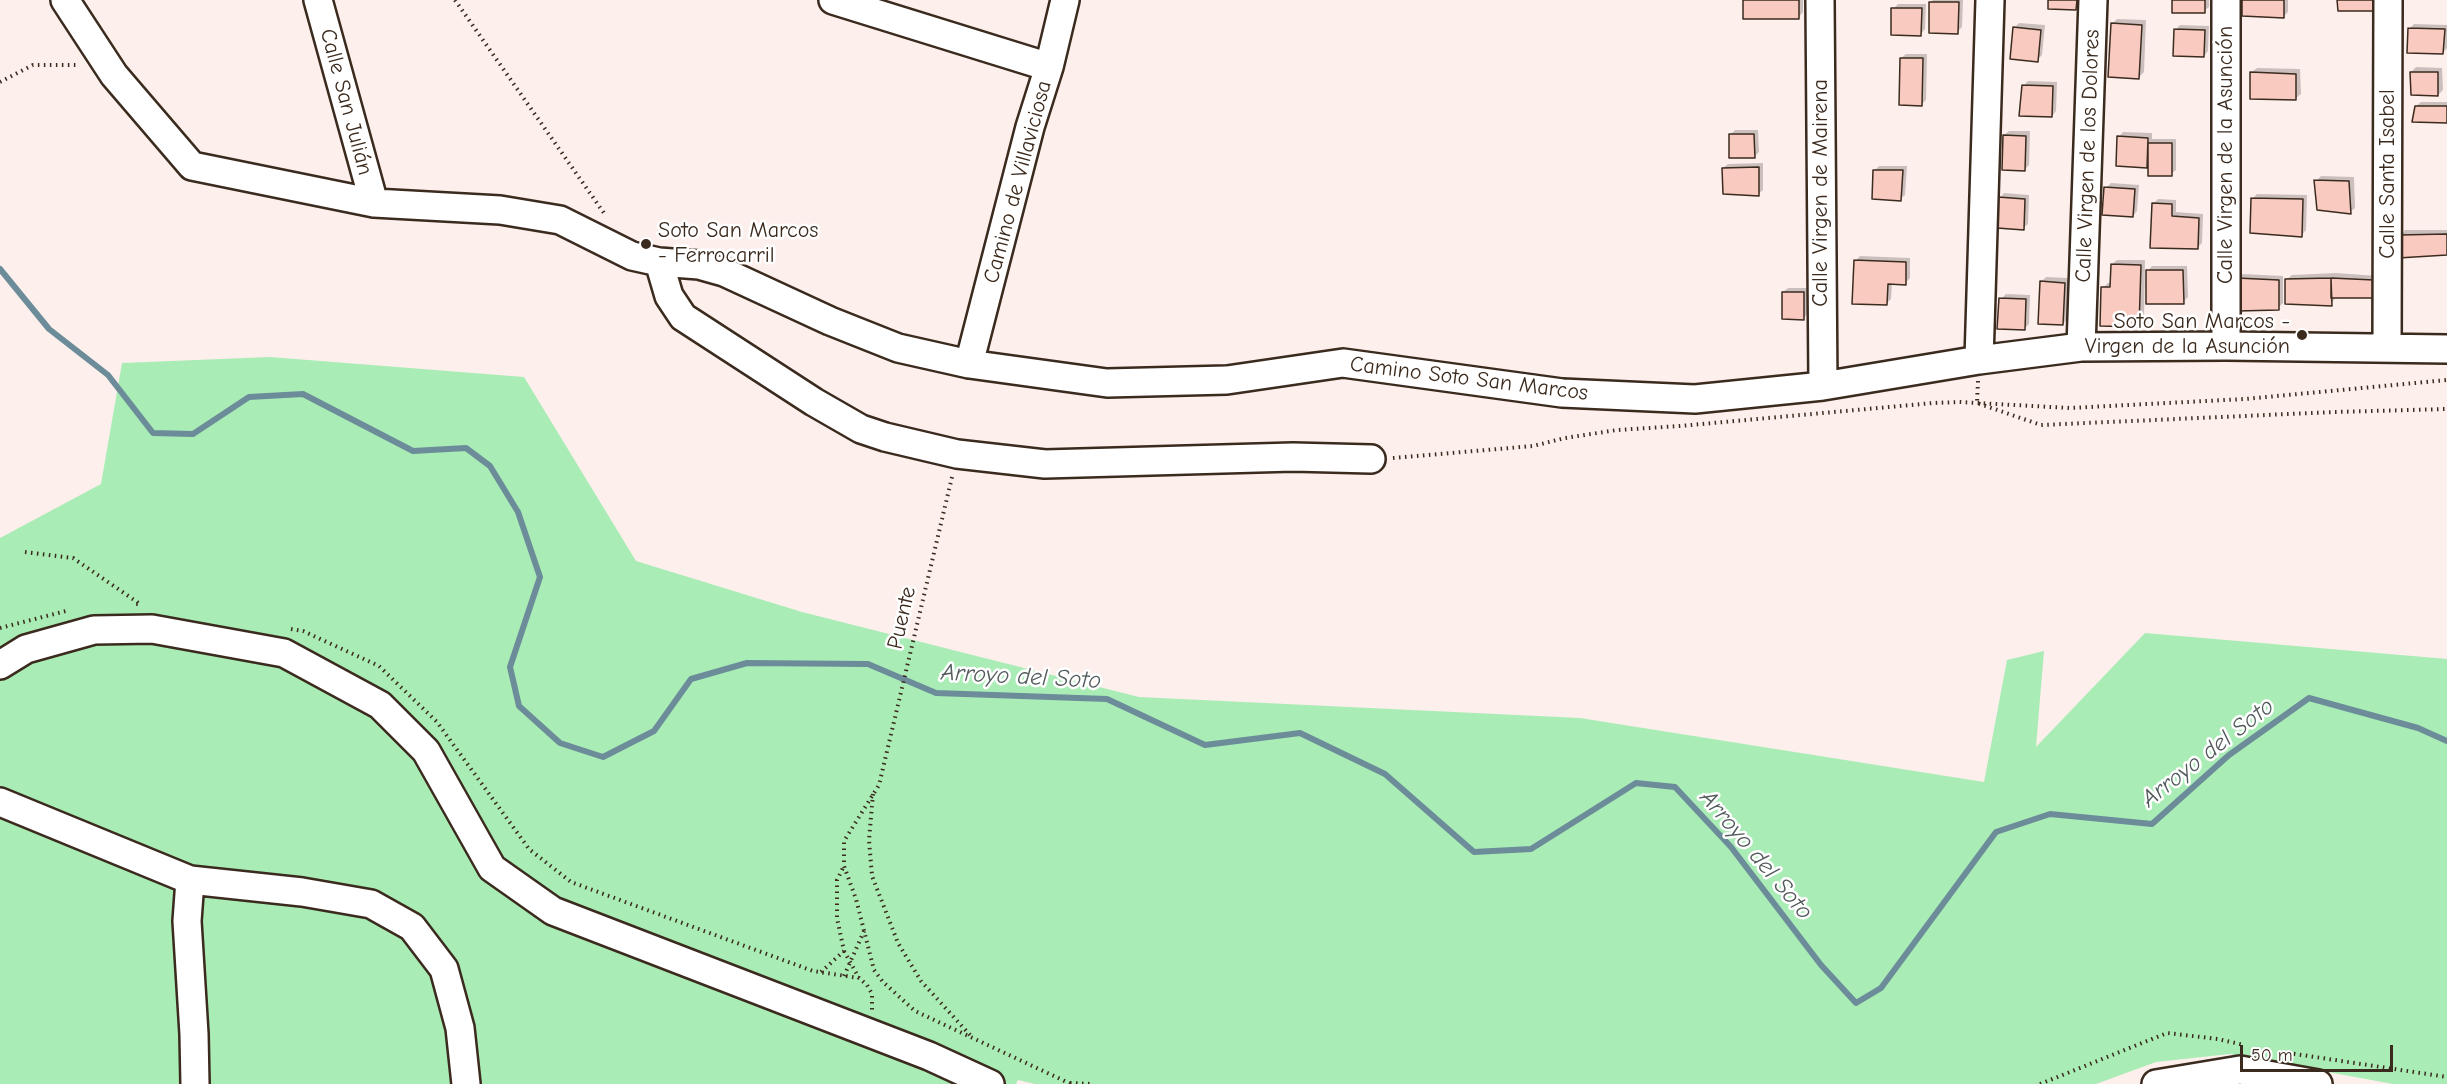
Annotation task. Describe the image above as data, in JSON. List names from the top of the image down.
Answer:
{
  "streets": {
    "street": [
      "Calle San Julián",
      "Calle Virgen de la Asunción",
      "Calle Virgen de los Dolores",
      "Calle Santa Isabel",
      "Camino de Villaviciosa",
      "Calle Virgen de Mairena",
      "Camino Soto San Marcos"
    ],
    "path": ["Puente"]
  },
  "crossings": [
    ["Calle San Julián", "Camino Soto San Marcos"],
    ["Calle Virgen de la Asunción", "Camino Soto San Marcos"],
    ["Calle Virgen de los Dolores", "Camino Soto San Marcos"],
    ["Calle Santa Isabel", "Camino Soto San Marcos"],
    ["Camino de Villaviciosa", "Camino Soto San Marcos"],
    ["Calle Virgen de Mairena", "Camino Soto San Marcos"]
  ],
  "water": ["Arroyo del Soto"],
  "places": ["Soto San Marcos - Ferrocarril", "Soto San Marcos - Virgen de la Asunción"],
  "scale_bar": "50 m"
}
